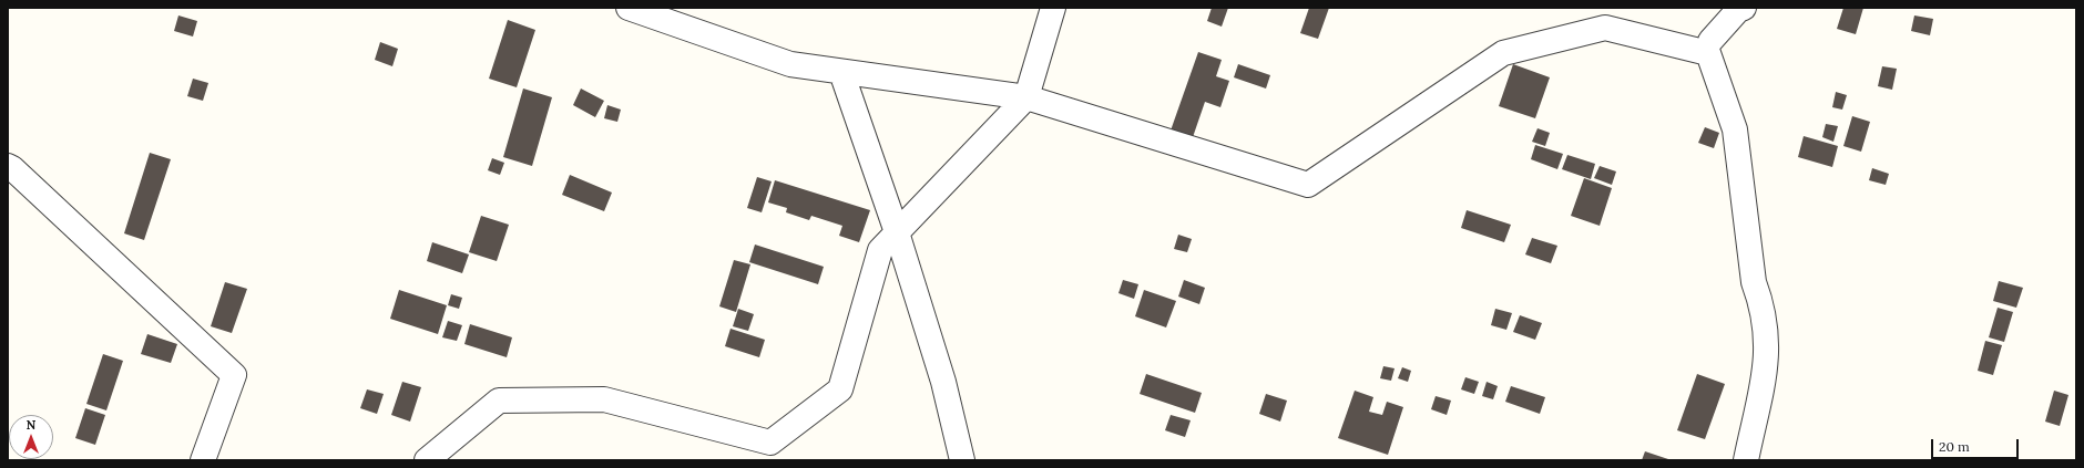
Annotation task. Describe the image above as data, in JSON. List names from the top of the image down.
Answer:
{
  "scale_bar": "20 m",
  "north": "top"
}
